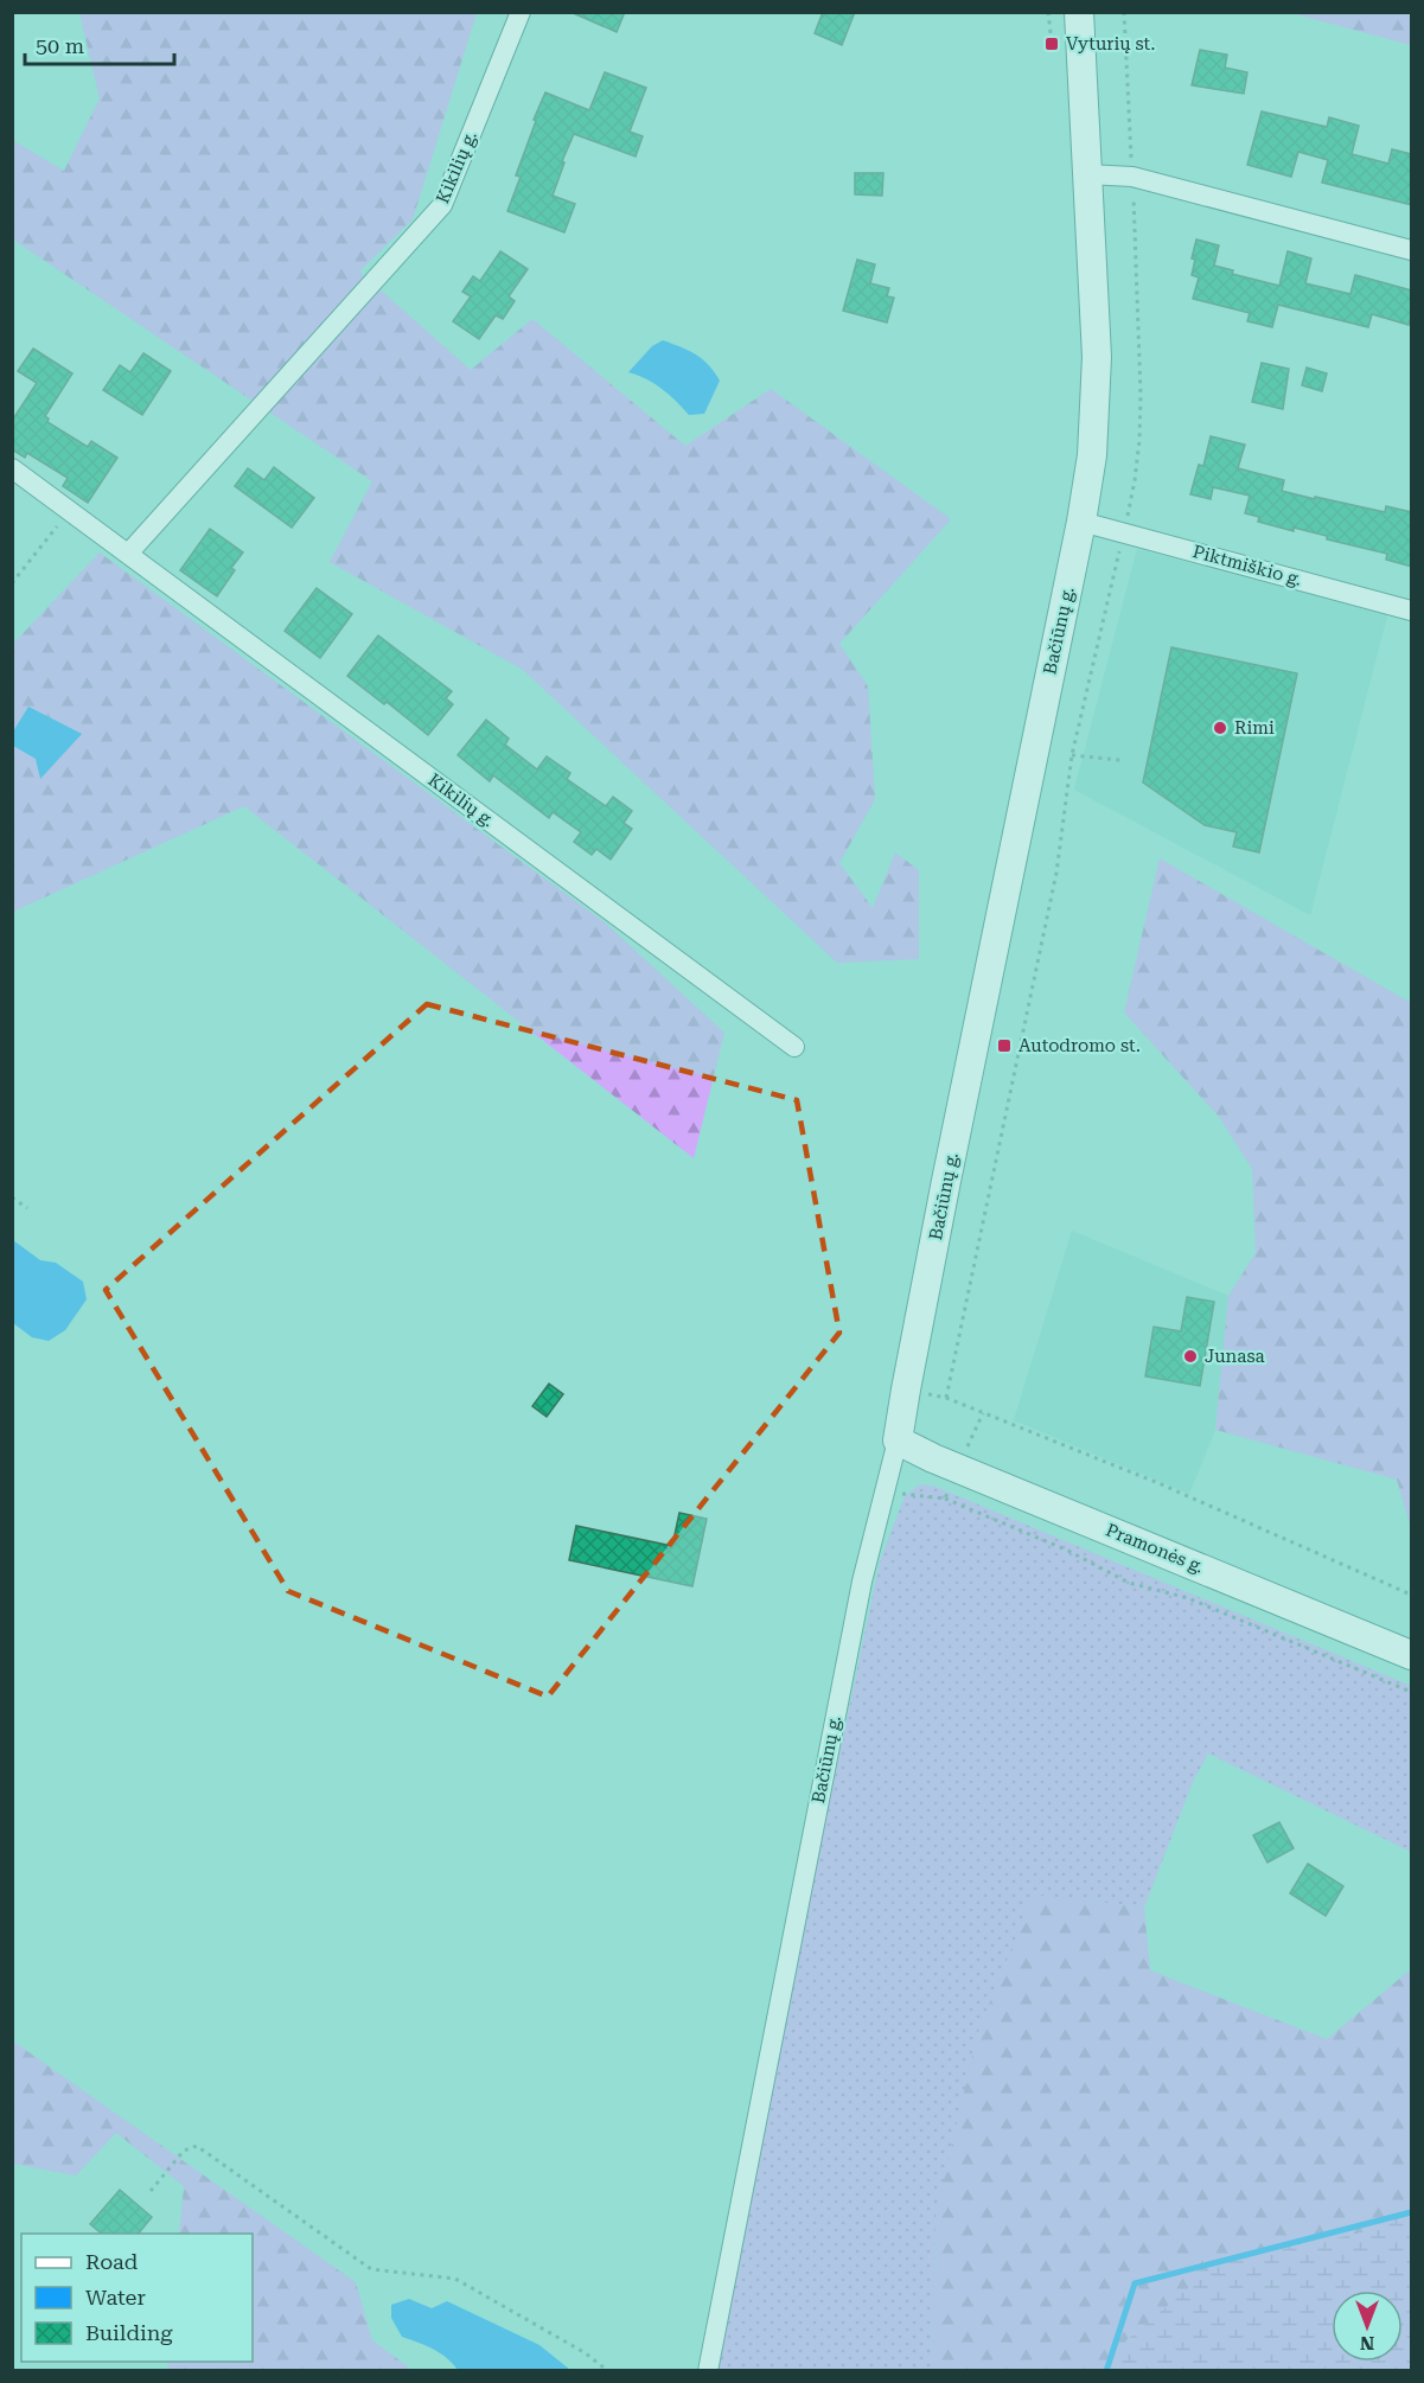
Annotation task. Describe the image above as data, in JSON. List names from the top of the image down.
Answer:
{
  "streets": {
    "main road": ["Bačiūnų g.", "Pramonės g."],
    "street": ["Kikilių g.", "Piktmiškio g."]
  },
  "crossings": [
    ["Piktmiškio g.", "Bačiūnų g."],
    ["Bačiūnų g.", "Pramonės g."]
  ],
  "places": {
    "transit": ["Vyturių st.", "Autodromo st."],
    "other": ["Rimi", "Junasa"]
  },
  "legend": ["Road", "Water", "Building"],
  "scale_bar": "50 m",
  "north": "bottom"
}
